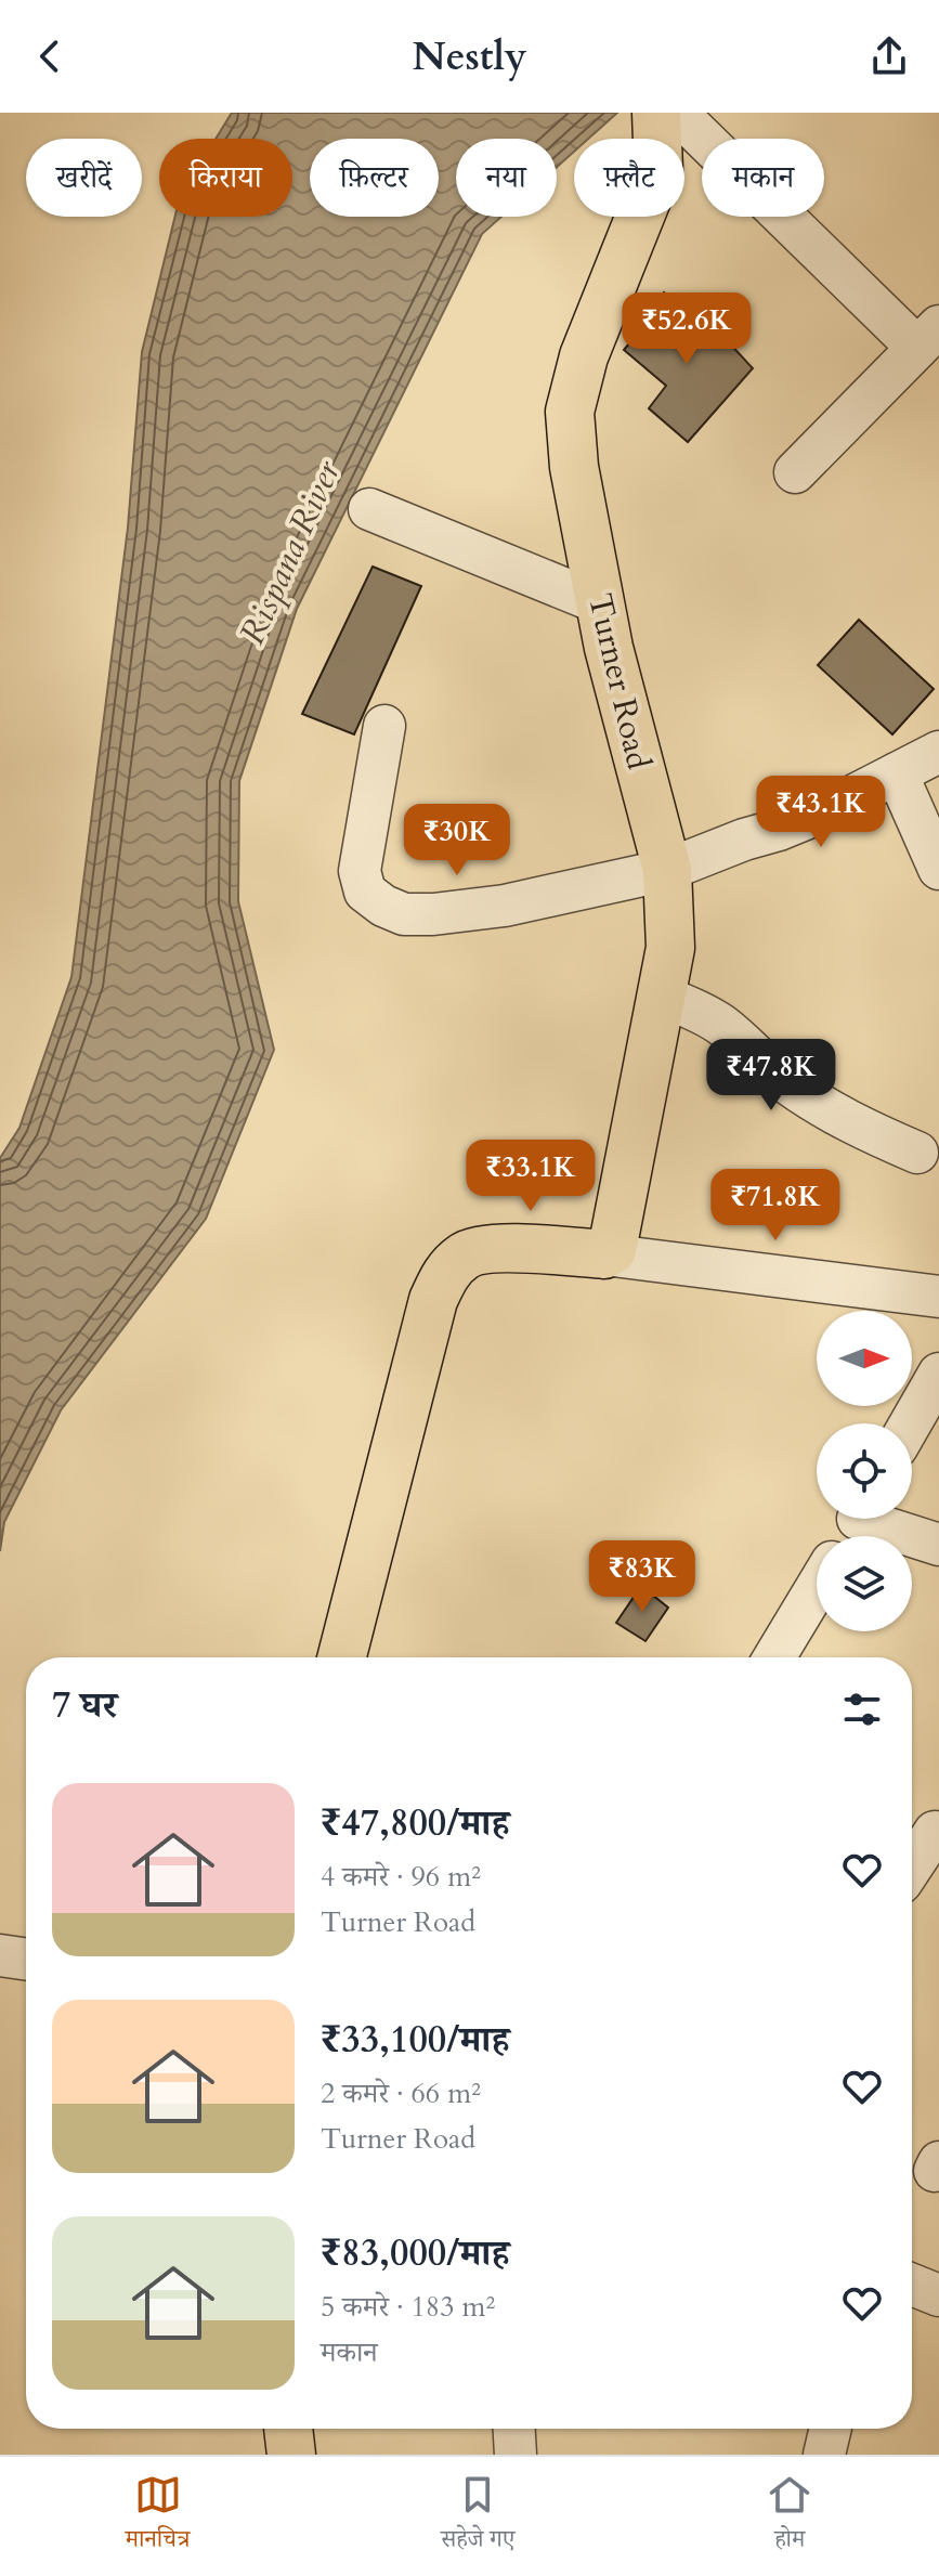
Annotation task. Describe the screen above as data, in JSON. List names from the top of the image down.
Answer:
{
  "streets": {
    "main road": ["Turner Road"]
  },
  "water": ["Rispana River"],
  "north": "right",
  "page": {
    "header": "Nestly",
    "chip": [
      "खरीदें",
      "किराया",
      "फ़िल्टर",
      "नया",
      "फ़्लैट",
      "मकान"
    ],
    "price": [
      "₹52.6K",
      "₹43.1K",
      "₹30K",
      "₹47.8K",
      "₹33.1K",
      "₹71.8K",
      "₹83K"
    ],
    "heading": "7 घर",
    "list": [
      {
        "name": "₹47,800/माह",
        "note": "4 कमरे · 96 m² · Turner Road"
      },
      {
        "name": "₹33,100/माह",
        "note": "2 कमरे · 66 m² · Turner Road"
      },
      {
        "name": "₹83,000/माह",
        "note": "5 कमरे · 183 m² · मकान"
      }
    ],
    "tabs": ["मानचित्र", "सहेजे गए", "होम"]
  }
}
